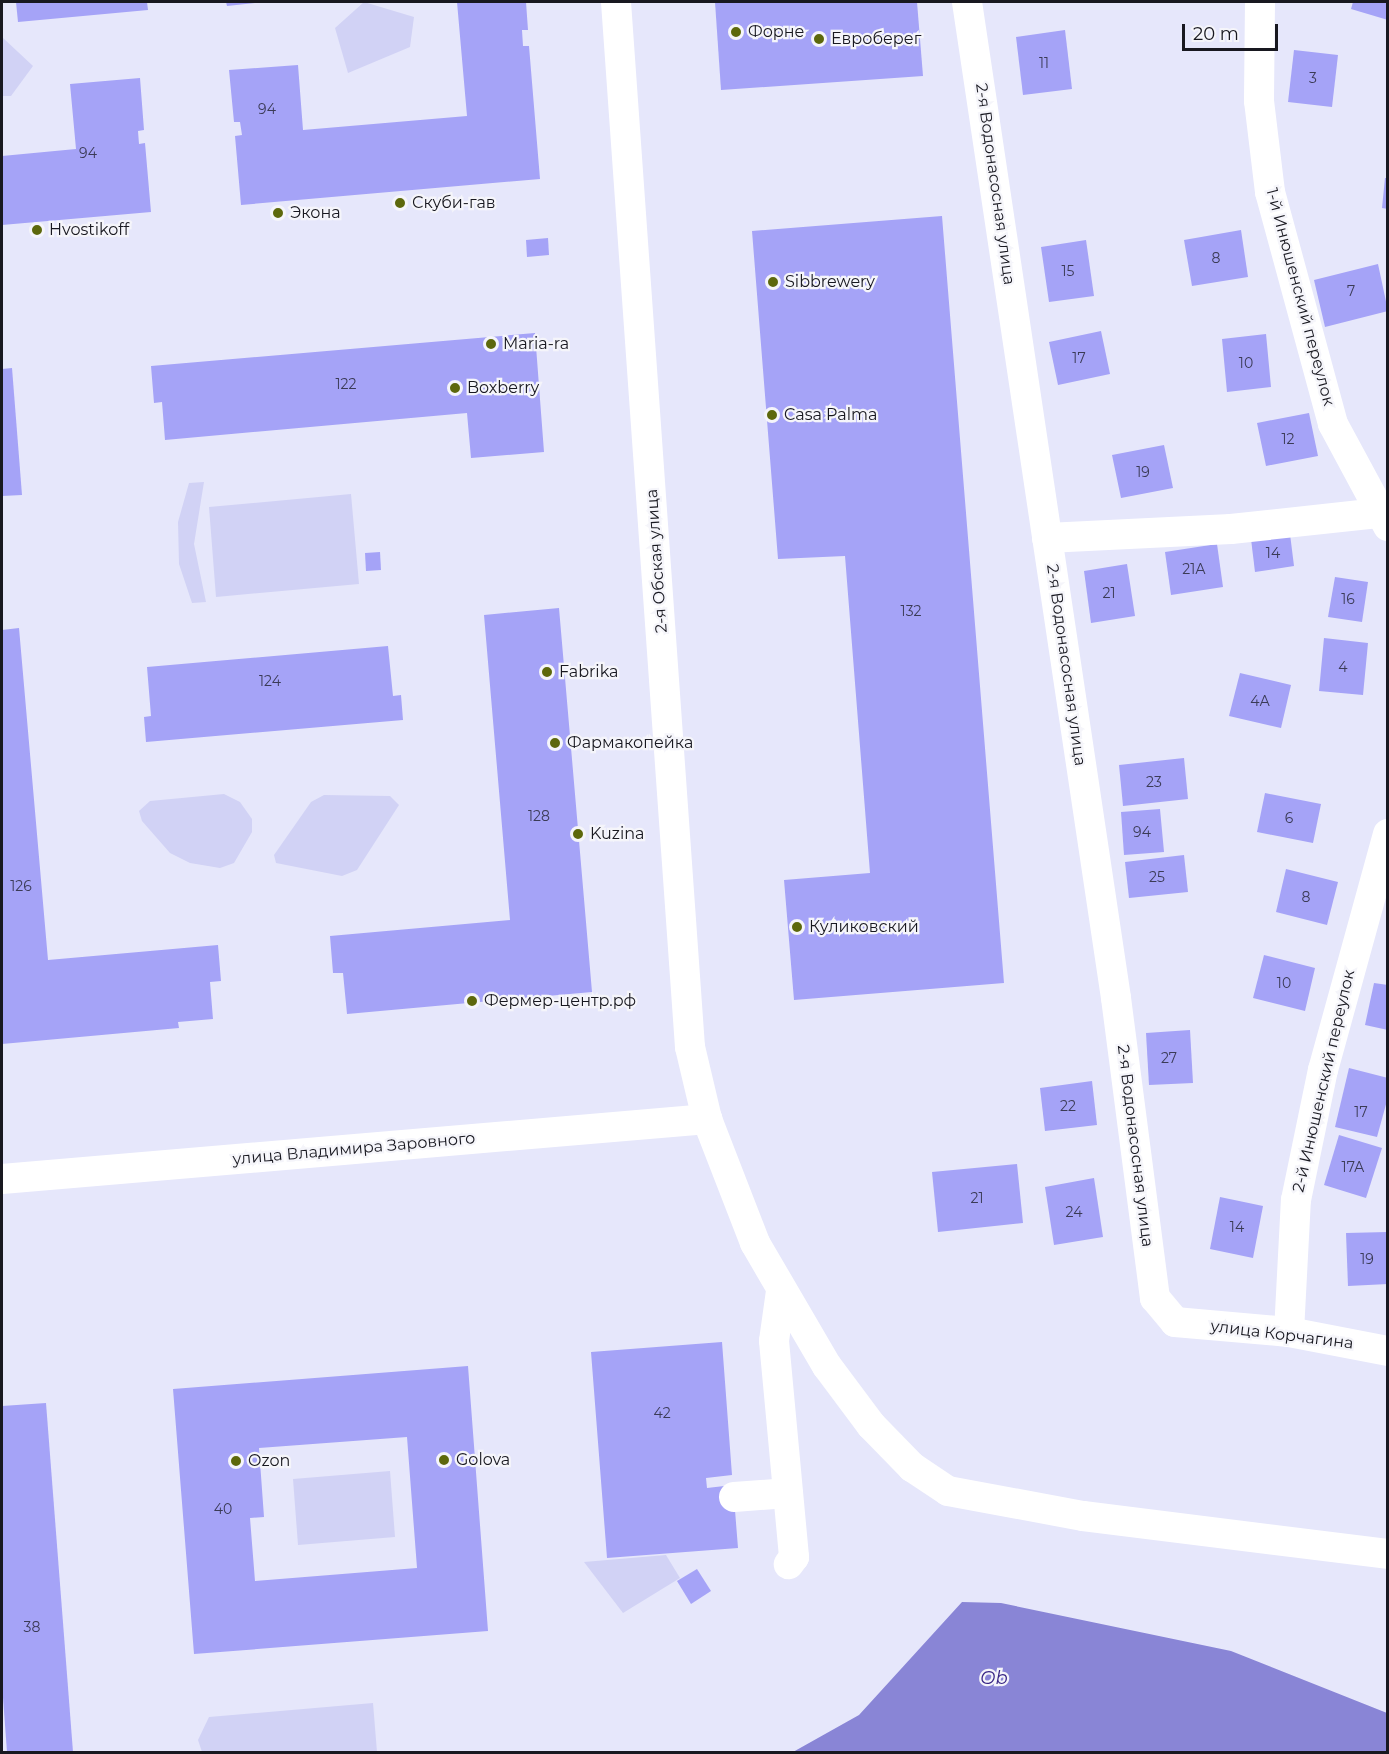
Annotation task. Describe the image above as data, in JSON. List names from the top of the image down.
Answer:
{
  "streets": {
    "street": [
      "2-я Водонасосная улица",
      "1-й Инюшенский переулок",
      "2-я Обская улица",
      "2-й Инюшенский переулок",
      "улица Владимира Заровного",
      "улица Корчагина"
    ]
  },
  "crossings": [
    ["2-я Водонасосная улица", "улица Корчагина"],
    ["2-я Обская улица", "улица Владимира Заровного"],
    ["2-й Инюшенский переулок", "улица Корчагина"]
  ],
  "water": ["Ob"],
  "places": [
    "Форне",
    "Евроберег",
    "Скуби-гав",
    "Экона",
    "Hvostikoff",
    "Sibbrewery",
    "Maria-ra",
    "Boxberry",
    "Casa Palma",
    "Fabrika",
    "Фармакопейка",
    "Kuzina",
    "Куликовский",
    "Фермер-центр.рф",
    "Golova",
    "Ozon"
  ],
  "house_numbers": [
    "11",
    "3",
    "94",
    "94",
    "8",
    "15",
    "7",
    "17",
    "10",
    "122",
    "12",
    "19",
    "14",
    "21А",
    "21",
    "16",
    "132",
    "4",
    "124",
    "4А",
    "23",
    "128",
    "6",
    "94",
    "25",
    "126",
    "8",
    "10",
    "27",
    "22",
    "17",
    "17А",
    "21",
    "24",
    "14",
    "19",
    "42",
    "40",
    "38"
  ],
  "scale_bar": "20 m"
}
